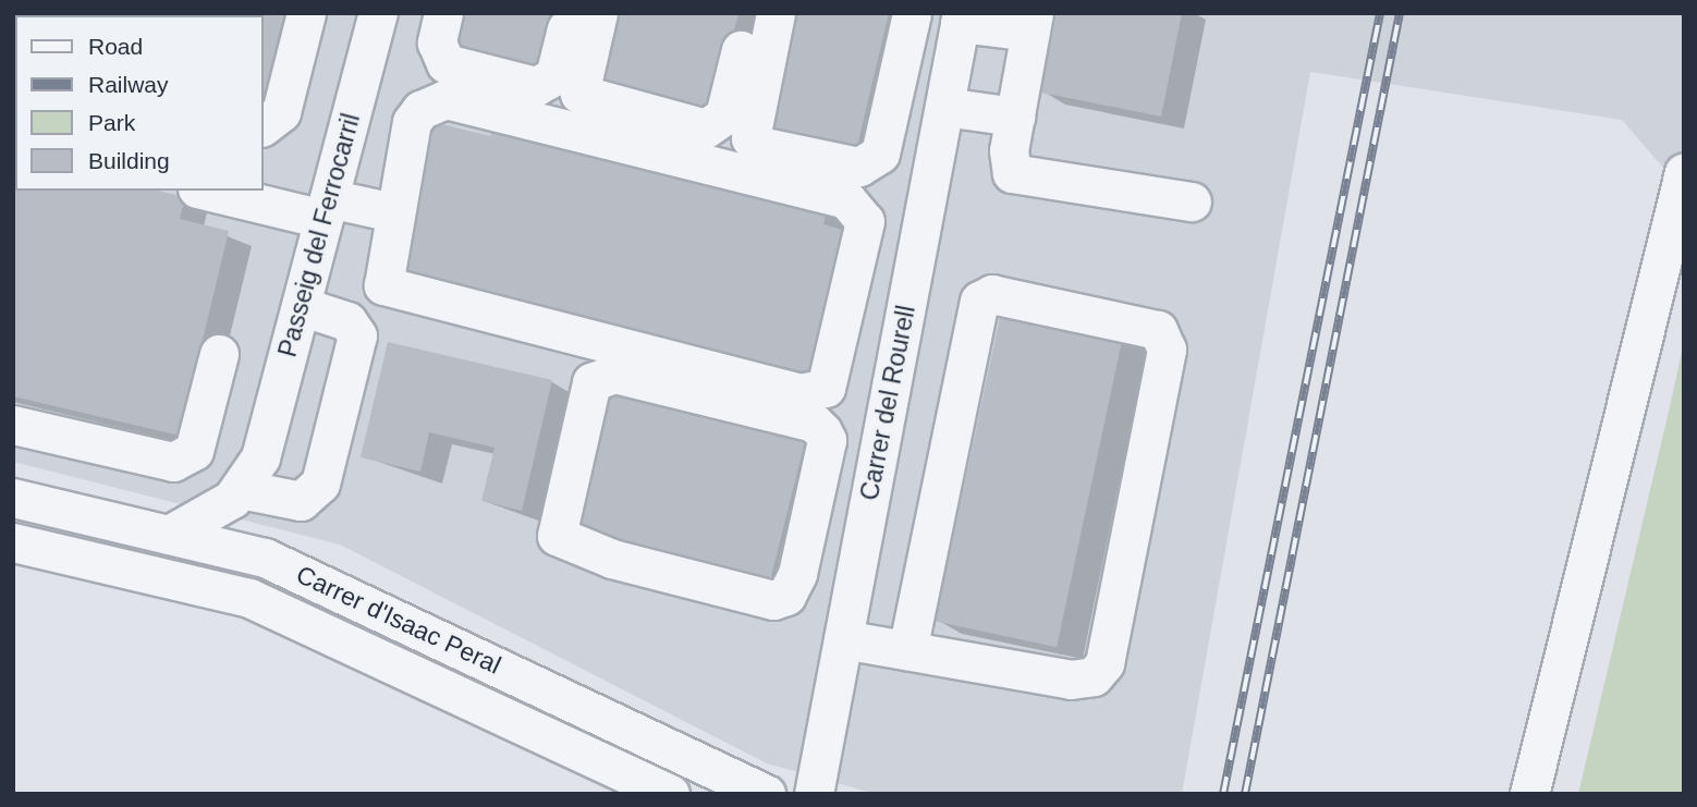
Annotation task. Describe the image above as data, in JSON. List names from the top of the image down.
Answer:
{
  "streets": {
    "street": ["Passeig del Ferrocarril", "Carrer del Rourell", "Carrer d'Isaac Peral"]
  },
  "crossings": [
    ["Passeig del Ferrocarril", "Carrer d'Isaac Peral"]
  ],
  "legend": [
    "Road",
    "Railway",
    "Park",
    "Building"
  ]
}
